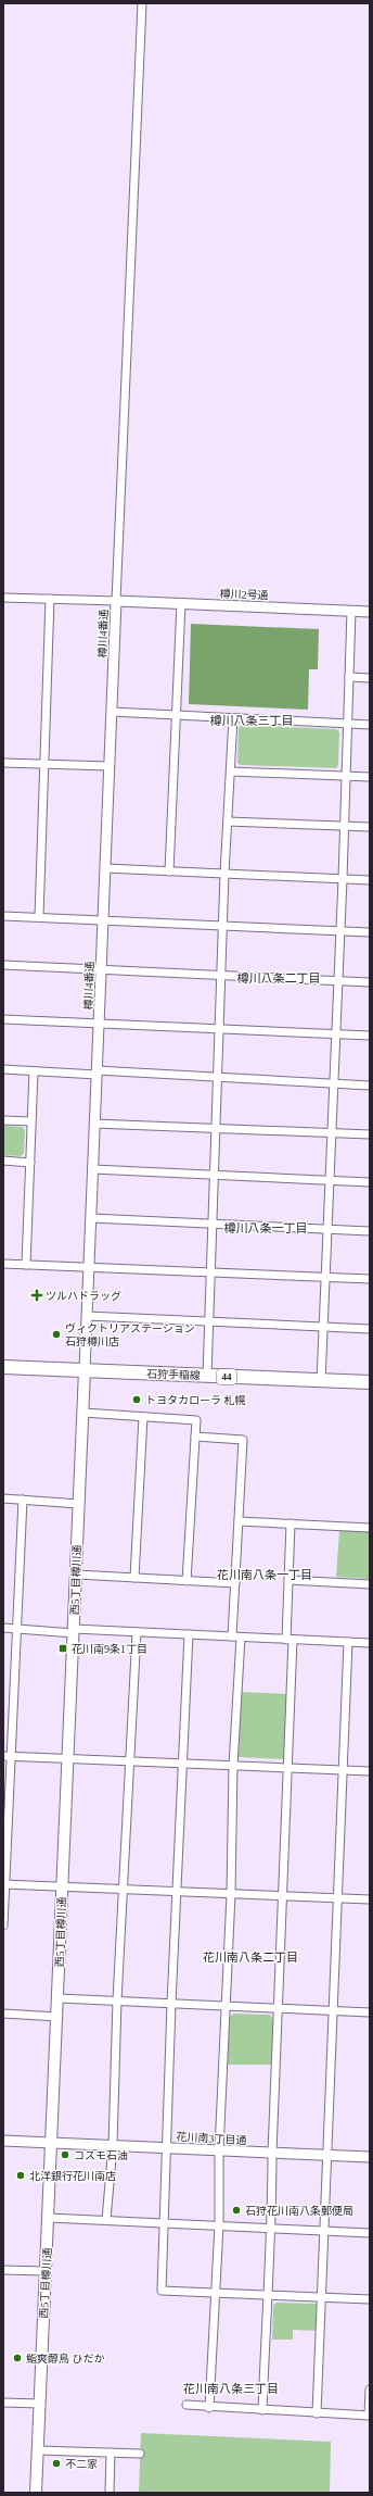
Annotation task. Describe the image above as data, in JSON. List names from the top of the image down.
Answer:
{
  "streets": {
    "main road": ["石狩手稲線", "44", "西5丁目樽川通"],
    "street": ["樽川2号通", "樽川4番通", "花川南3丁目通"]
  },
  "crossings": [
    ["樽川2号通", "樽川4番通"],
    ["樽川4番通", "石狩手稲線"],
    ["樽川4番通", "西5丁目樽川通"],
    ["石狩手稲線", "西5丁目樽川通"],
    ["西5丁目樽川通", "花川南3丁目通"]
  ],
  "districts": [
    "樽川八条三丁目",
    "樽川八条二丁目",
    "樽川八条一丁目",
    "花川南八条一丁目",
    "花川南八条二丁目",
    "花川南八条三丁目"
  ],
  "places": {
    "health": ["ツルハドラッグ"],
    "other": [
      "ヴィクトリアステーション 石狩樽川店",
      "トヨタカローラ 札幌",
      "コスモ石油",
      "北洋銀行花川南店",
      "石狩花川南八条郵便局",
      "鮨爽醇鳥 ひだか",
      "不二家"
    ],
    "transit": ["花川南9条1丁目"]
  }
}
